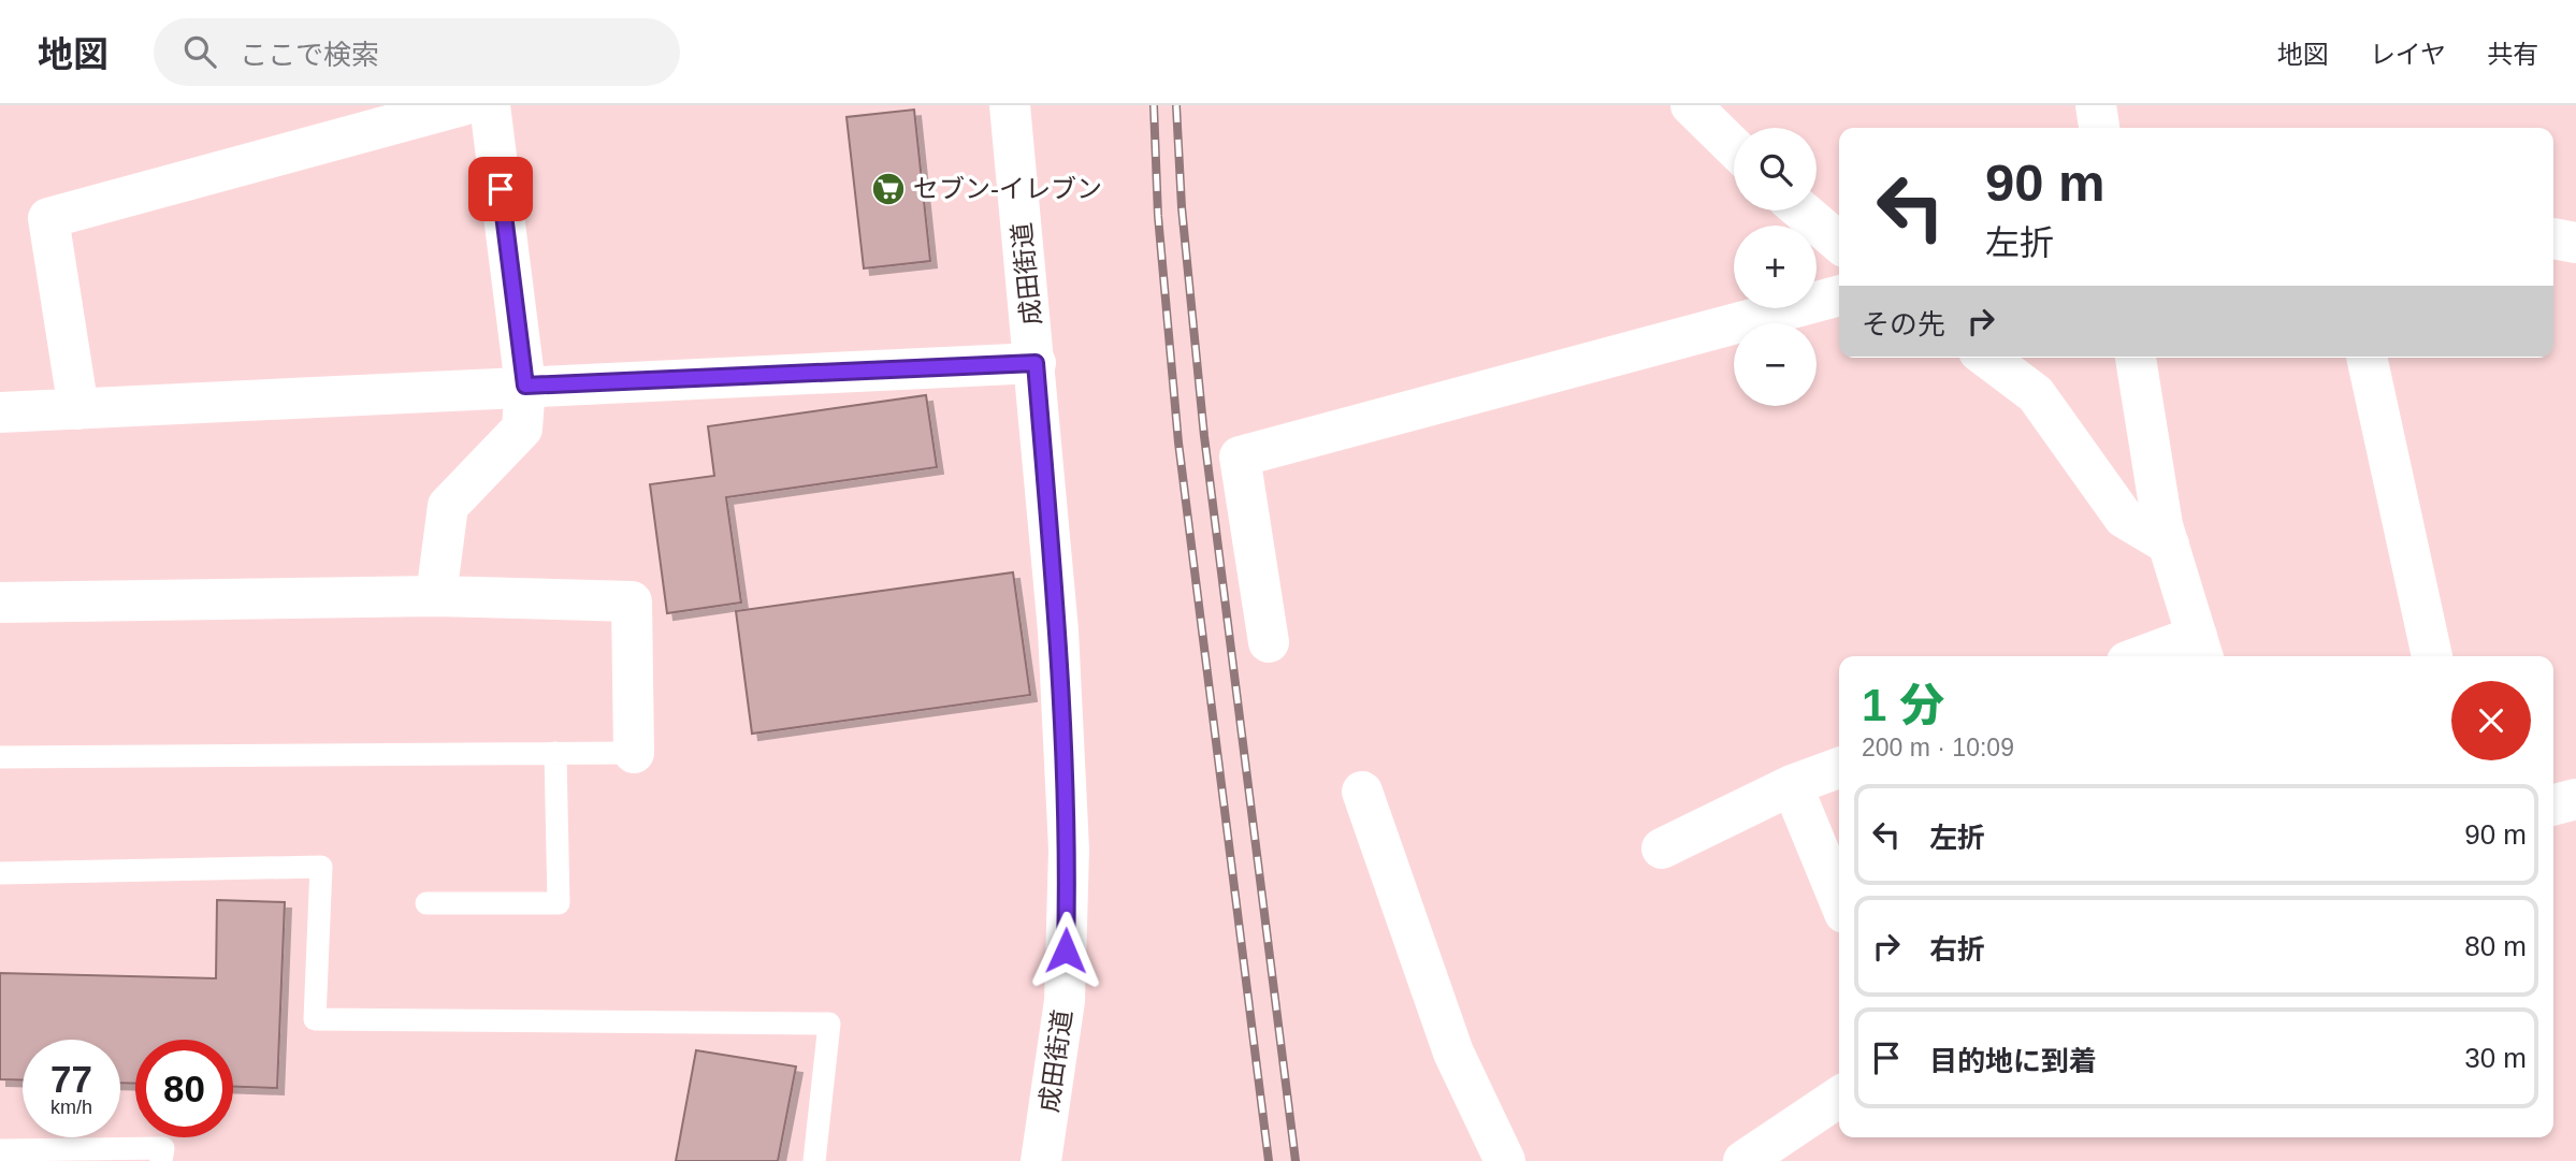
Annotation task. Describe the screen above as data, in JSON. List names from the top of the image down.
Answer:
{
  "streets": {
    "main road": ["成田街道"]
  },
  "places": {
    "supermarket": ["セブン-イレブン"]
  },
  "page": {
    "header": "地図",
    "search": "ここで検索",
    "nav": ["地図", "レイヤ", "共有"],
    "map_buttons": ["+", "−"],
    "turn": ["90 m", "左折"],
    "then": "その先",
    "heading": ["1 分", "200 m · 10:09"],
    "list": [
      {
        "name": "左折",
        "value": "90 m"
      },
      {
        "name": "右折",
        "value": "80 m"
      },
      {
        "name": "目的地に到着",
        "value": "30 m"
      }
    ],
    "speed": "77 km/h",
    "limit": "80"
  }
}
